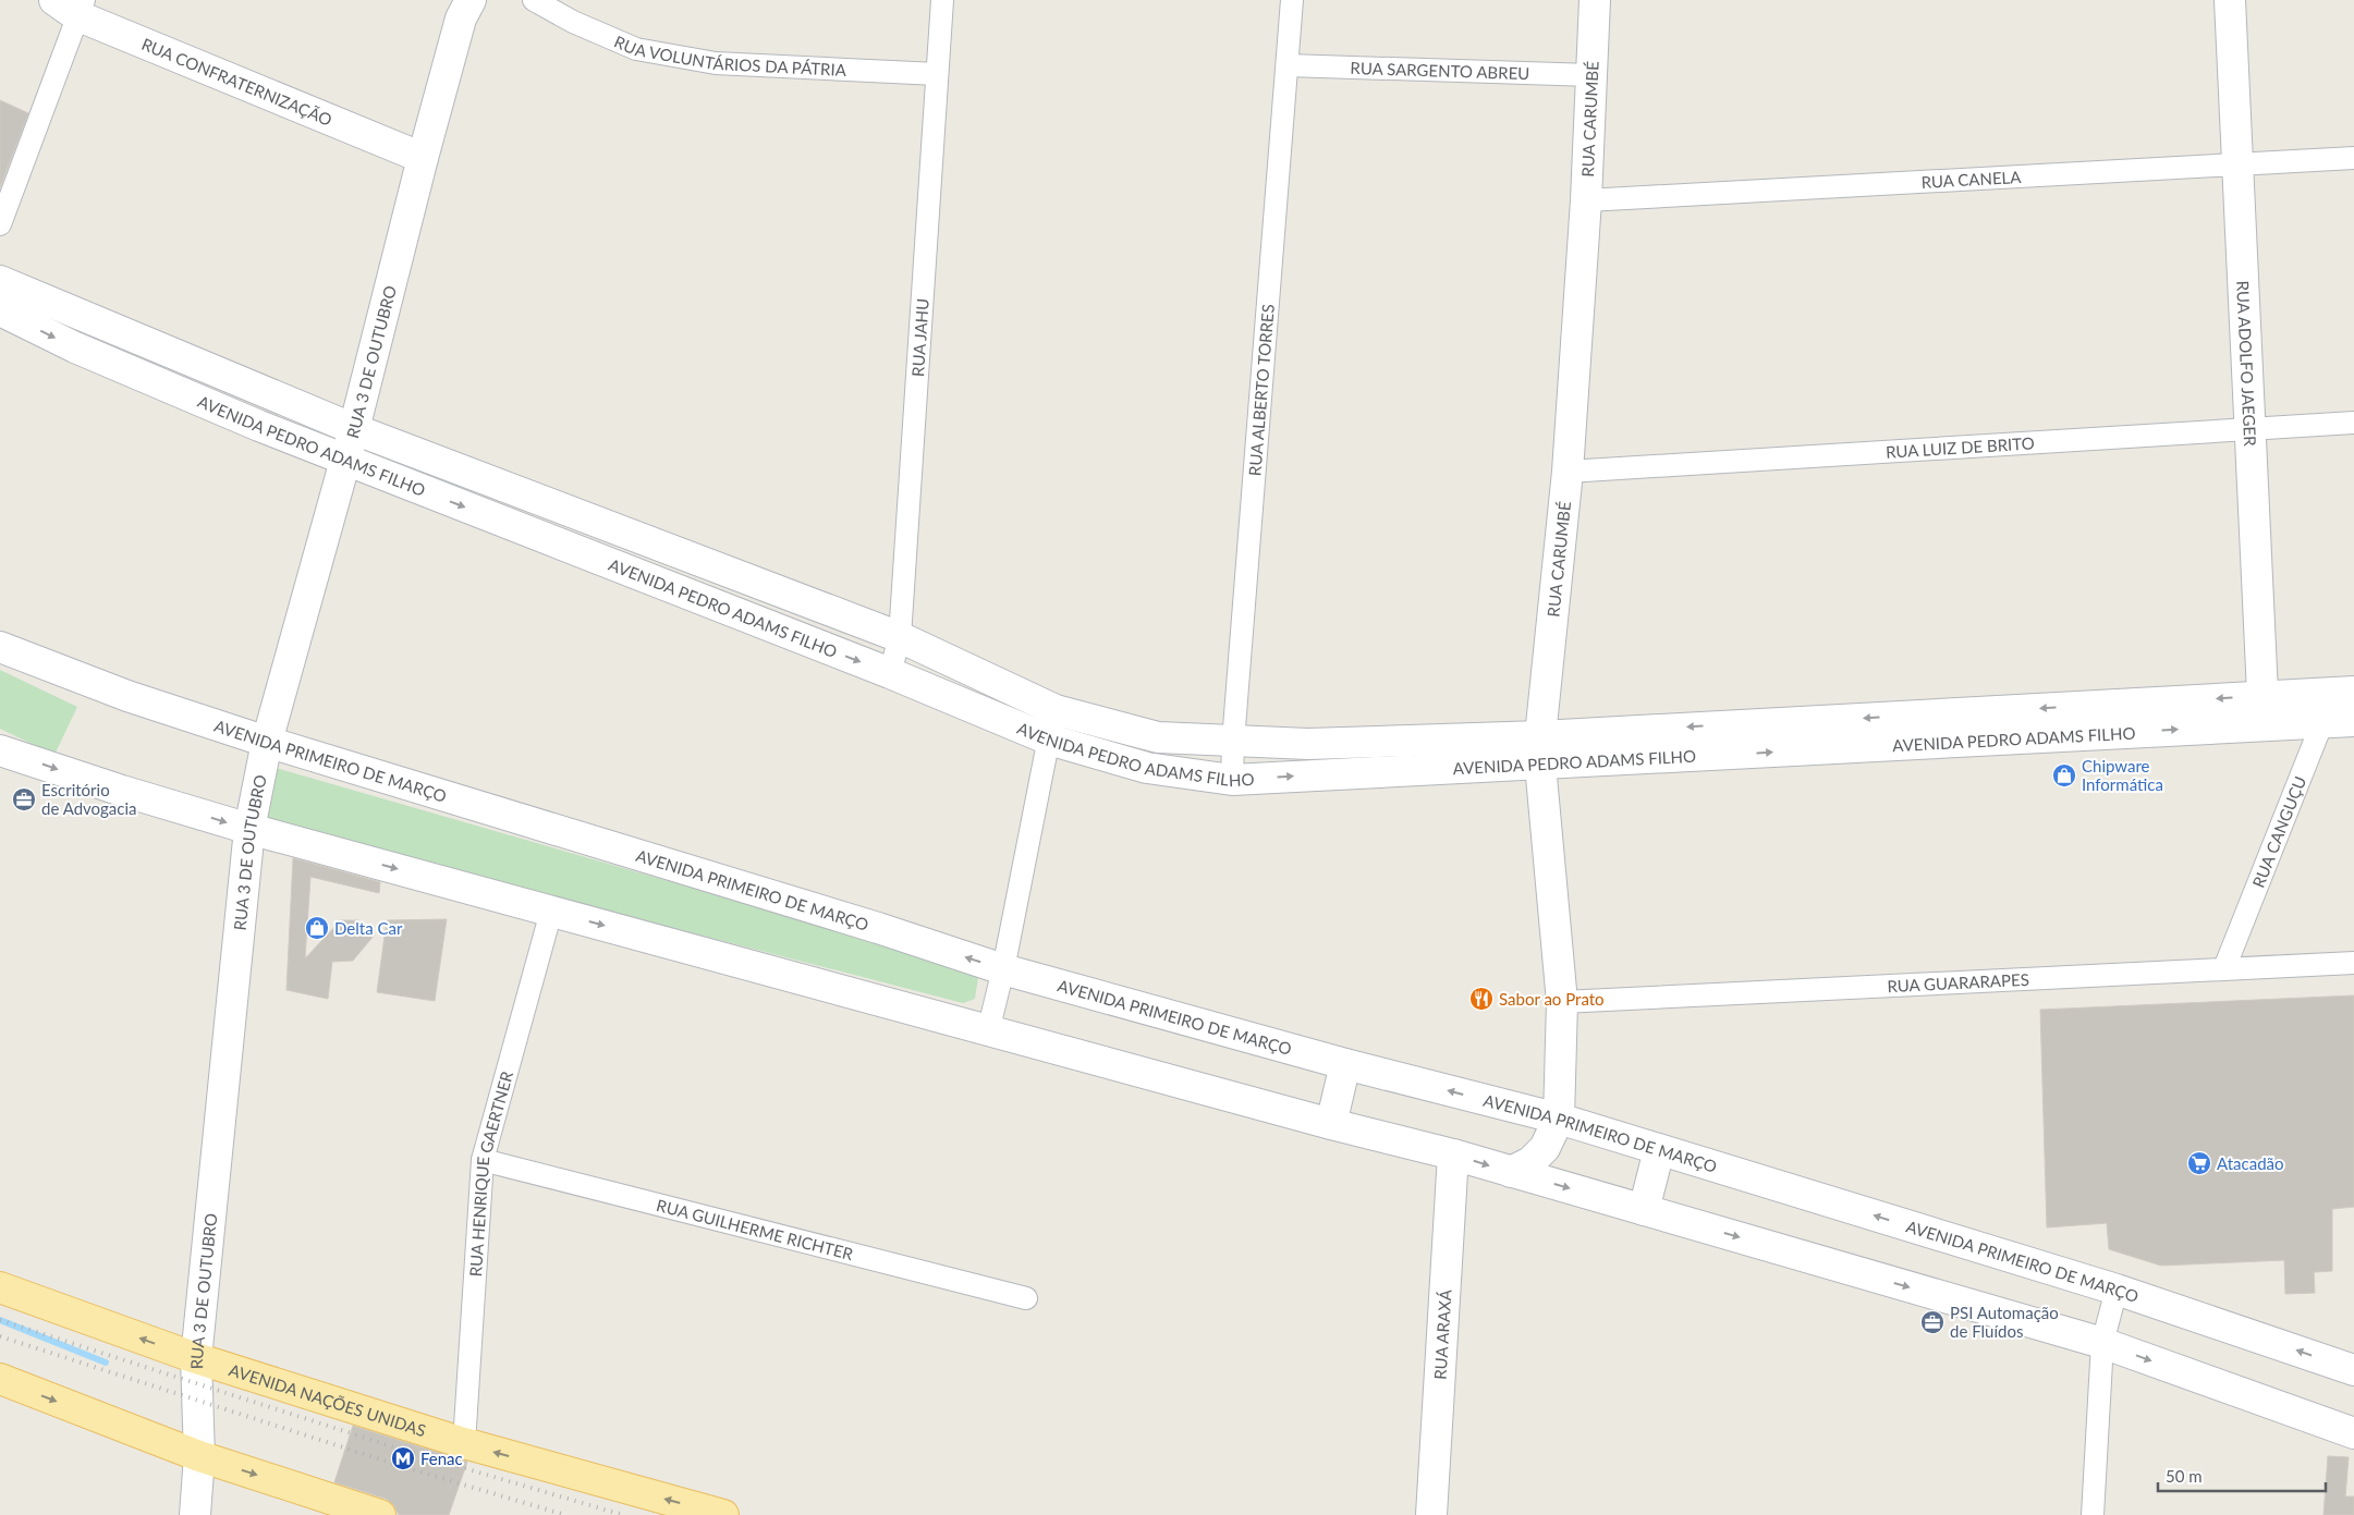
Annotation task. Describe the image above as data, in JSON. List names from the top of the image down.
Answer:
{
  "streets": {
    "main road": [
      "RUA CONFRATERNIZAÇÃO",
      "RUA CARUMBÉ",
      "RUA 3 DE OUTUBRO",
      "RUA ADOLFO JAEGER",
      "AVENIDA PEDRO ADAMS FILHO",
      "AVENIDA PRIMEIRO DE MARÇO",
      "RUA ARAXÁ",
      "AVENIDA NAÇÕES UNIDAS"
    ],
    "street": [
      "RUA VOLUNTÁRIOS DA PÁTRIA",
      "RUA SARGENTO ABREU",
      "RUA CANELA",
      "RUA JAHU",
      "RUA ALBERTO TORRES",
      "RUA LUIZ DE BRITO",
      "RUA CANGUÇU",
      "RUA GUARARAPES",
      "RUA HENRIQUE GAERTNER",
      "RUA GUILHERME RICHTER"
    ]
  },
  "crossings": [
    ["RUA VOLUNTÁRIOS DA PÁTRIA", "RUA JAHU"],
    ["RUA SARGENTO ABREU", "RUA CARUMBÉ"],
    ["RUA SARGENTO ABREU", "RUA ALBERTO TORRES"],
    ["RUA CONFRATERNIZAÇÃO", "RUA 3 DE OUTUBRO"],
    ["RUA CARUMBÉ", "RUA CANELA"],
    ["RUA CARUMBÉ", "AVENIDA PEDRO ADAMS FILHO"],
    ["RUA CARUMBÉ", "RUA LUIZ DE BRITO"],
    ["RUA CARUMBÉ", "AVENIDA PRIMEIRO DE MARÇO"],
    ["RUA CARUMBÉ", "RUA GUARARAPES"],
    ["RUA CANELA", "RUA ADOLFO JAEGER"],
    ["RUA JAHU", "AVENIDA PEDRO ADAMS FILHO"],
    ["RUA 3 DE OUTUBRO", "AVENIDA PEDRO ADAMS FILHO"],
    ["RUA 3 DE OUTUBRO", "AVENIDA PRIMEIRO DE MARÇO"],
    ["RUA 3 DE OUTUBRO", "AVENIDA NAÇÕES UNIDAS"],
    ["RUA ADOLFO JAEGER", "AVENIDA PEDRO ADAMS FILHO"],
    ["RUA ADOLFO JAEGER", "RUA LUIZ DE BRITO"],
    ["RUA ALBERTO TORRES", "AVENIDA PEDRO ADAMS FILHO"],
    ["AVENIDA PEDRO ADAMS FILHO", "RUA CANGUÇU"],
    ["RUA CANGUÇU", "RUA GUARARAPES"],
    ["RUA HENRIQUE GAERTNER", "RUA GUILHERME RICHTER"],
    ["RUA HENRIQUE GAERTNER", "AVENIDA NAÇÕES UNIDAS"]
  ],
  "places": {
    "shop": ["Chipware Informática", "Delta Car"],
    "office": ["Escritório de Advogacia", "PSI Automação de Fluídos"],
    "restaurant": ["Sabor ao Prato"],
    "supermarket": ["Atacadão"],
    "metro station": ["Fenac"]
  },
  "scale_bar": "50 m"
}
